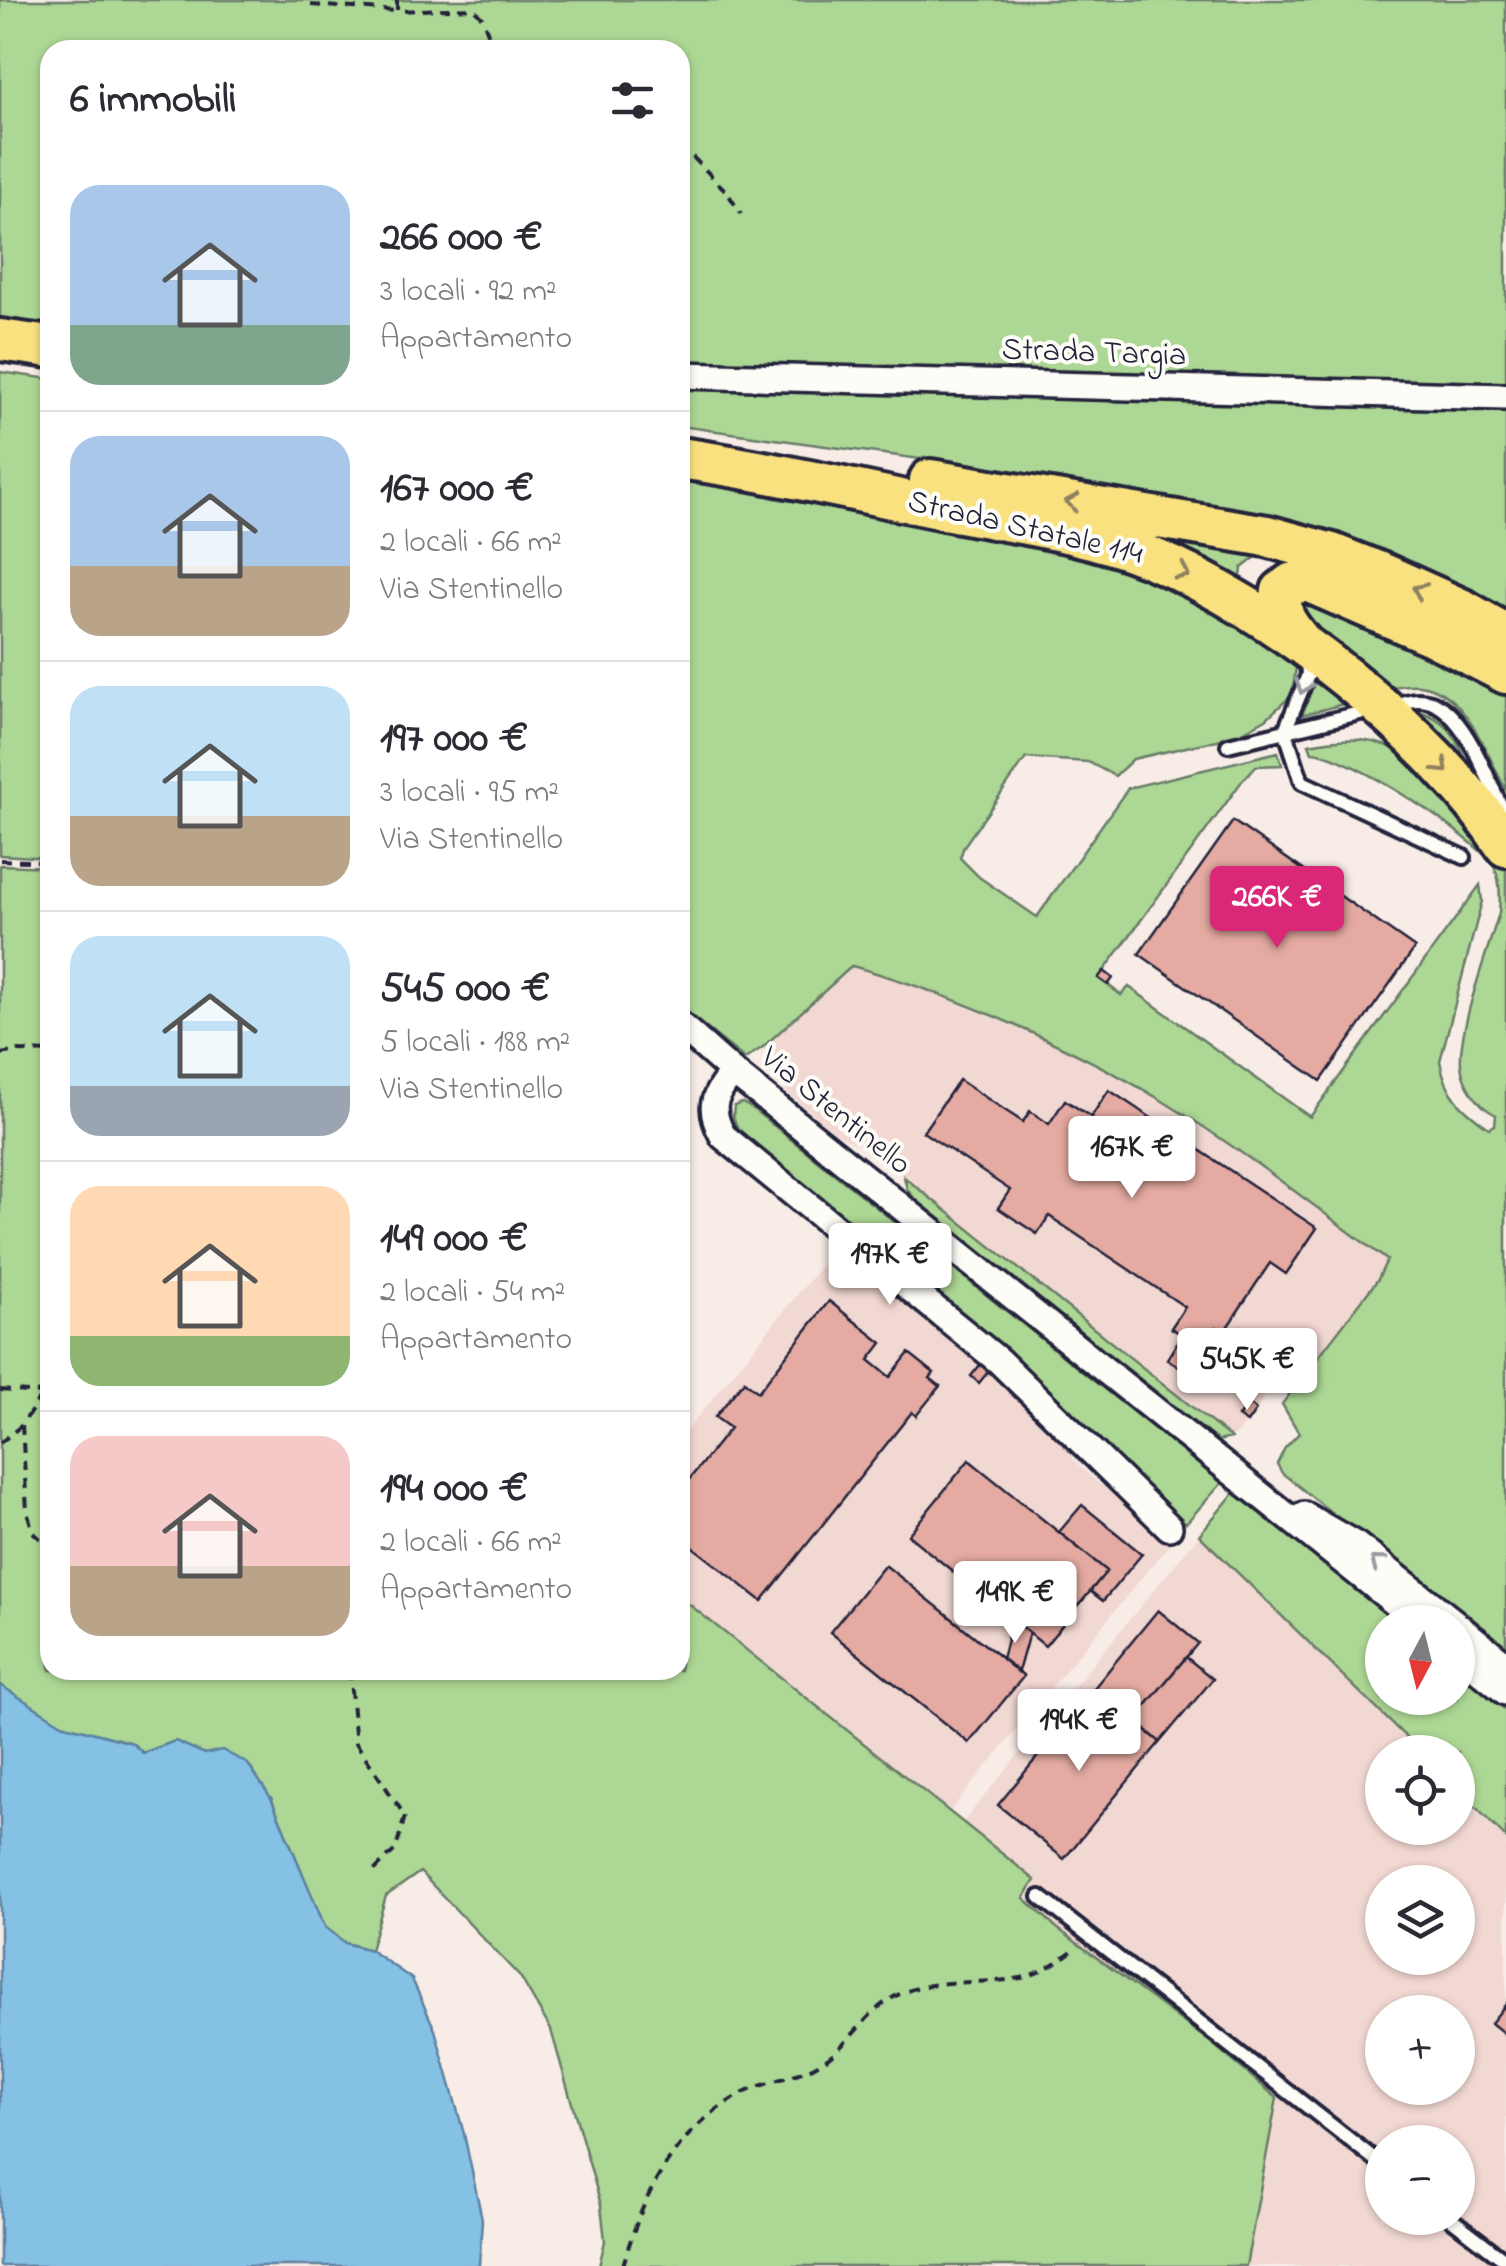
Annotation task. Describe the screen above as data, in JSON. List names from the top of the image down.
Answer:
{
  "streets": {
    "main road": ["Strada Statale 114"],
    "street": ["Strada Targia", "Via Stentinello"]
  },
  "north": "bottom",
  "page": {
    "heading": "6 immobili",
    "list": [
      {
        "name": "266 000 €",
        "note": "3 locali · 92 m² · Appartamento"
      },
      {
        "name": "167 000 €",
        "note": "2 locali · 66 m² · Via Stentinello"
      },
      {
        "name": "197 000 €",
        "note": "3 locali · 95 m² · Via Stentinello"
      },
      {
        "name": "545 000 €",
        "note": "5 locali · 188 m² · Via Stentinello"
      },
      {
        "name": "149 000 €",
        "note": "2 locali · 54 m² · Appartamento"
      },
      {
        "name": "194 000 €",
        "note": "2 locali · 66 m² · Appartamento"
      }
    ],
    "price": [
      "266K €",
      "167K €",
      "197K €",
      "545K €",
      "149K €",
      "194K €"
    ],
    "map_buttons": ["+", "−"]
  }
}
